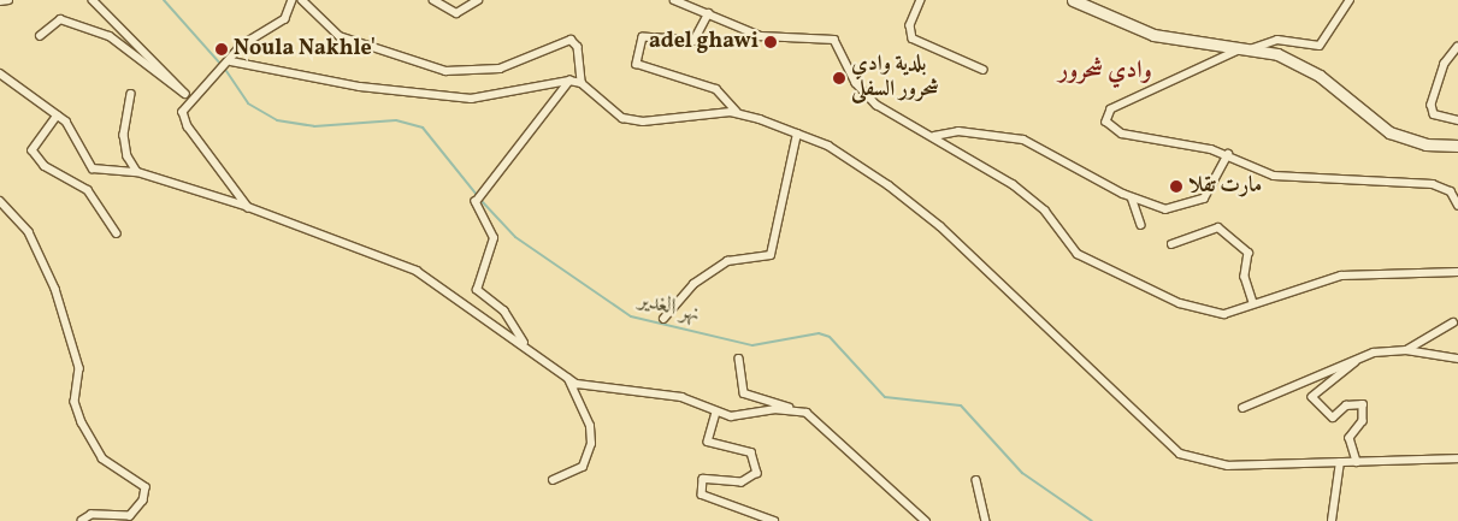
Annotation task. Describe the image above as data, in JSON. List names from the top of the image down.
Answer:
{
  "districts": ["وادي شحرور"],
  "water": ["نهر الغدير"],
  "places": [
    "adel ghawi",
    "Noula Nakhle'",
    "بلدية وادي شحرور السفلى",
    "مارت تقلا"
  ]
}
